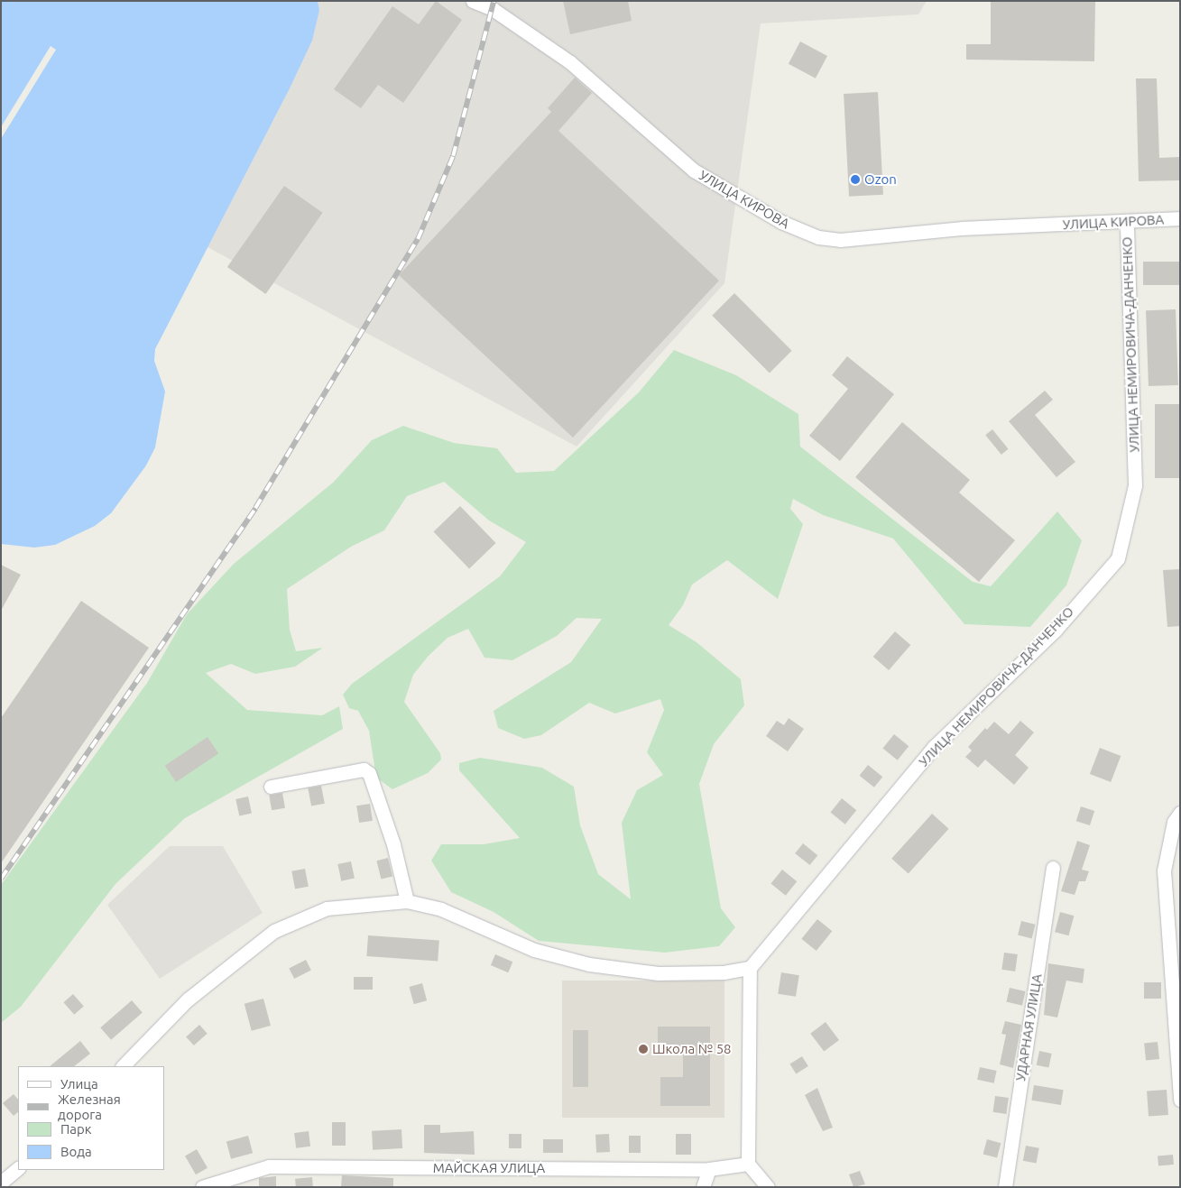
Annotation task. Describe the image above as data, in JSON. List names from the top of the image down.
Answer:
{
  "streets": {
    "street": [
      "УЛИЦА КИРОВА",
      "УЛИЦА НЕМИРОВИЧА-ДАНЧЕНКО",
      "УДАРНАЯ УЛИЦА",
      "МАЙСКАЯ УЛИЦА"
    ]
  },
  "crossings": [
    ["УЛИЦА КИРОВА", "УЛИЦА НЕМИРОВИЧА-ДАНЧЕНКО"]
  ],
  "places": ["Ozon", "Школа № 58"],
  "legend": [
    "Улица",
    "Железная дорога",
    "Парк",
    "Вода"
  ]
}
